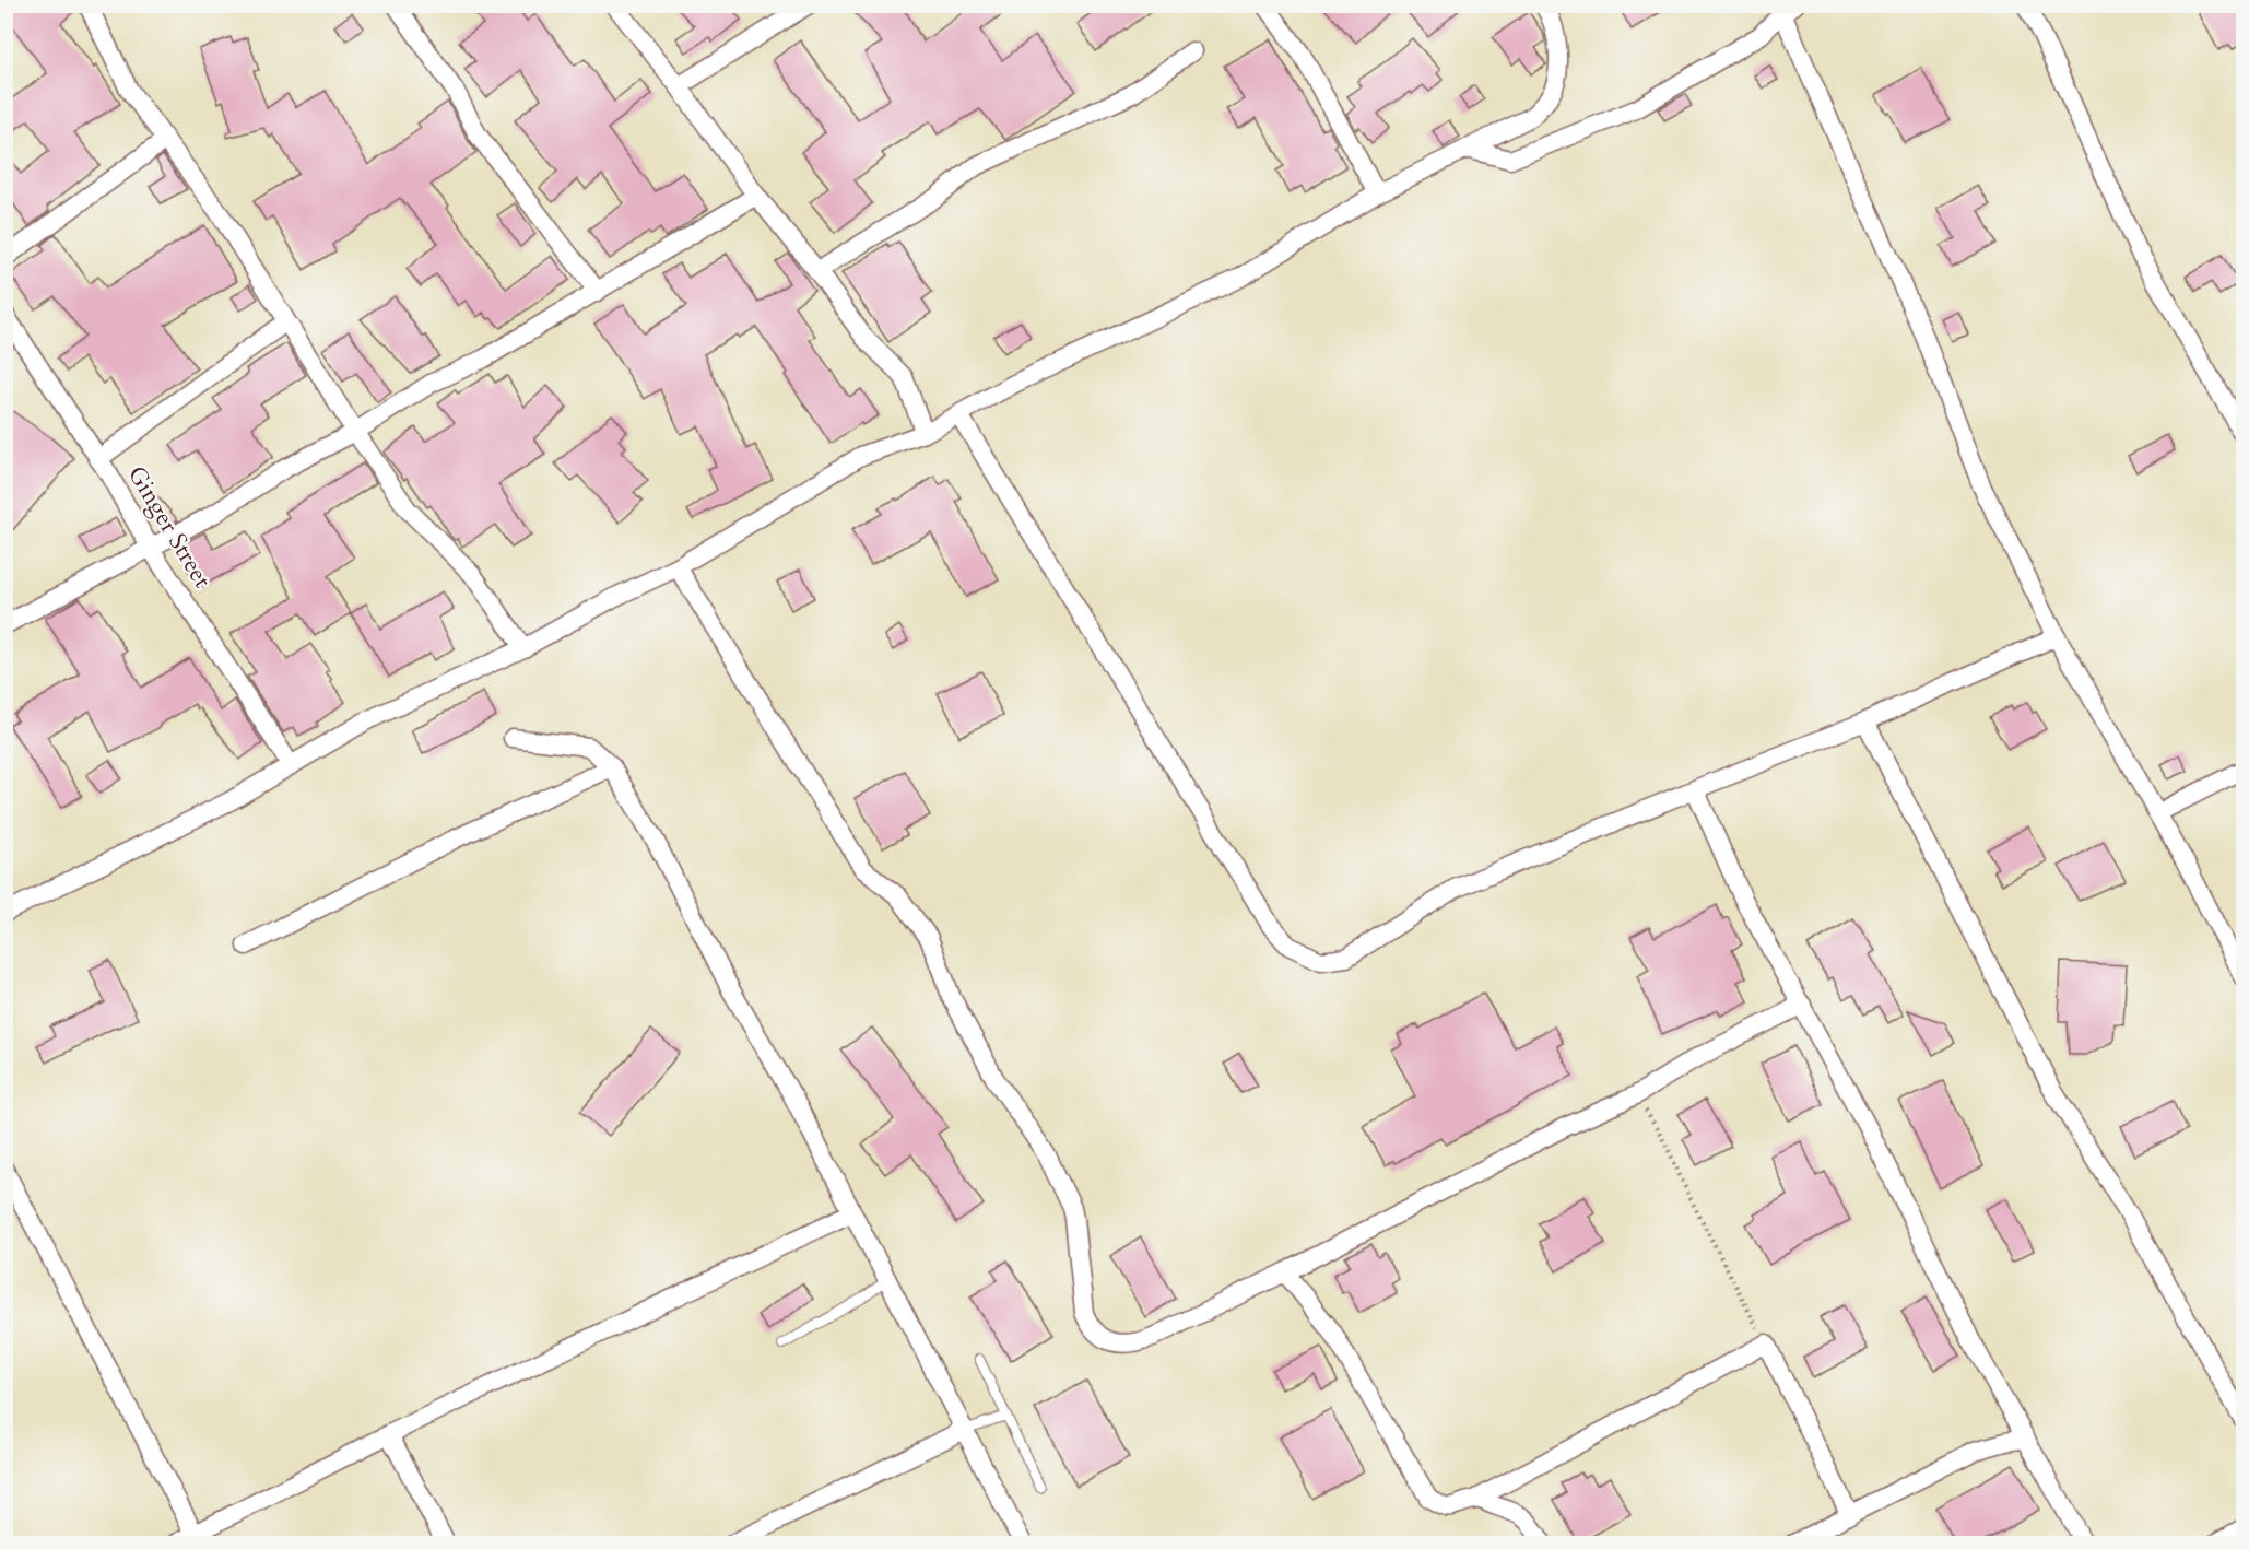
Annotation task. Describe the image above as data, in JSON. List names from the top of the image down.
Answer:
{
  "streets": {
    "street": ["Ginger Street"]
  }
}
